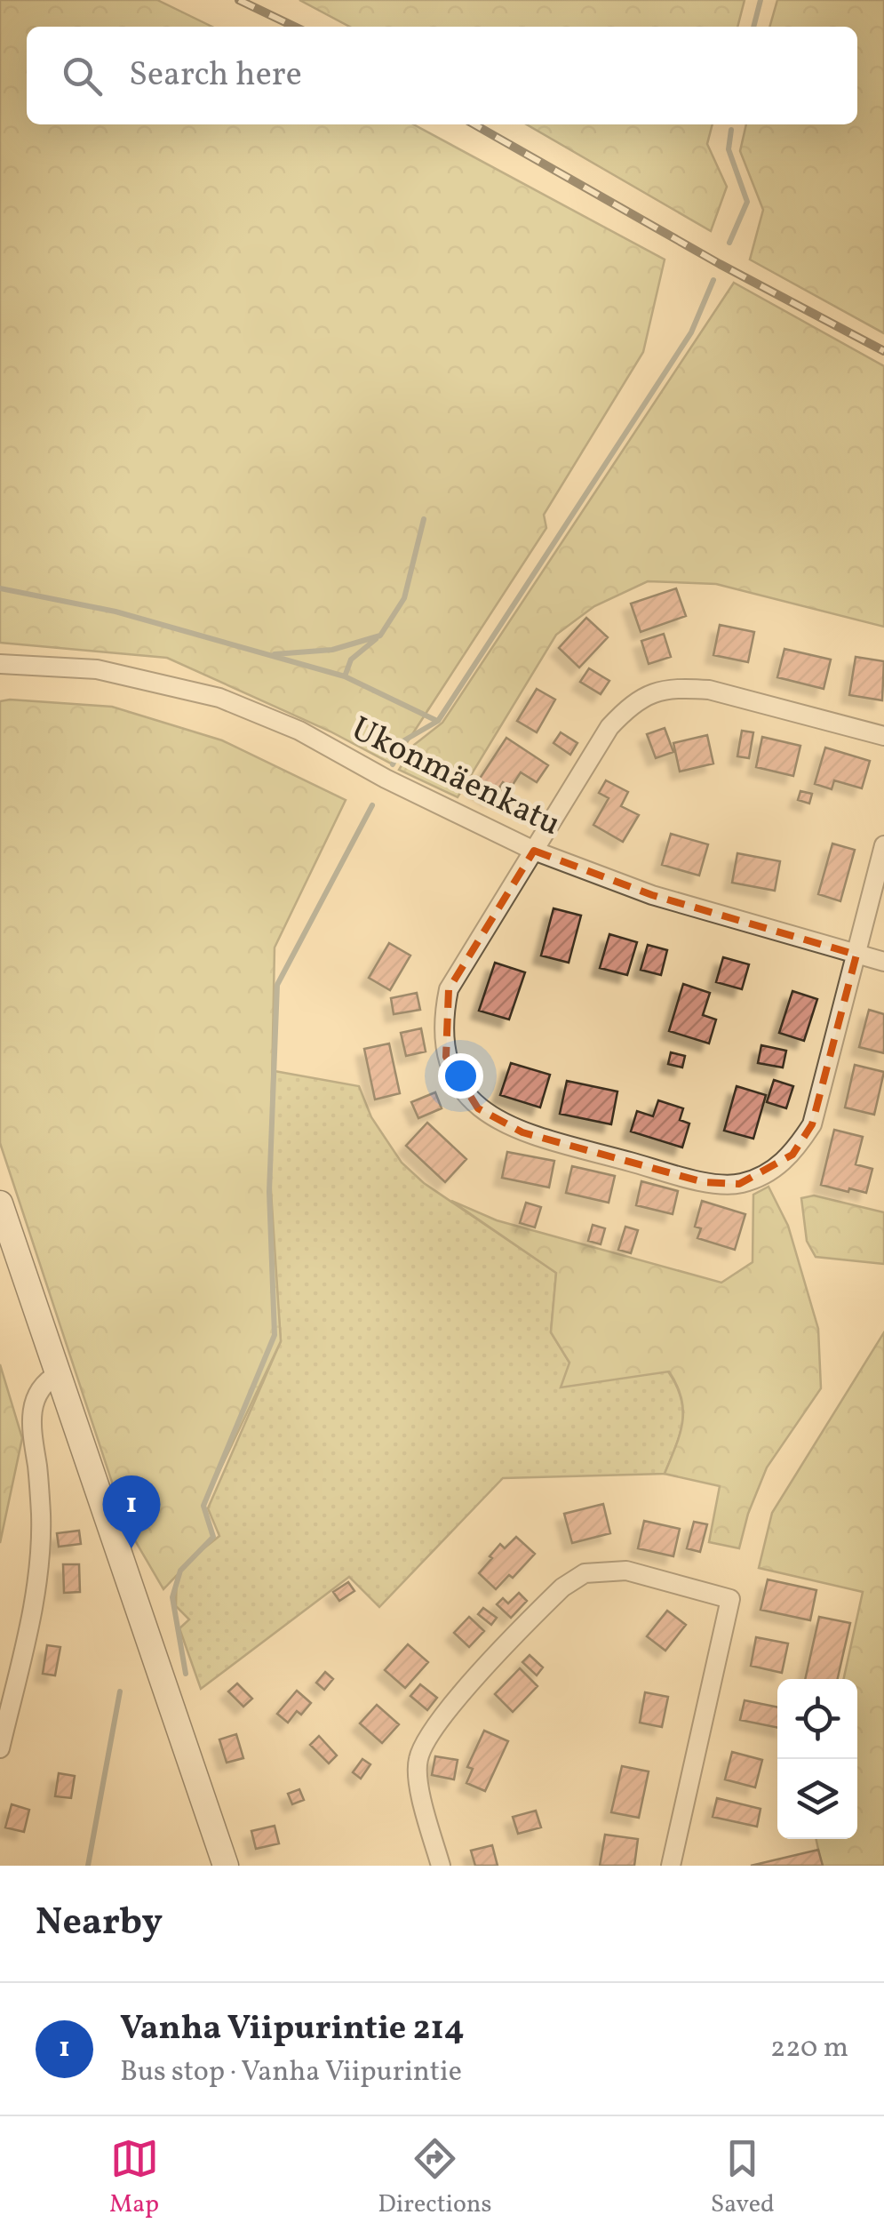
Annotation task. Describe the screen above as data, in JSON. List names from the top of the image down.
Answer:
{
  "streets": {
    "street": ["Ukonmäenkatu"]
  },
  "page": {
    "search": "Search here",
    "pins": "1",
    "heading": "Nearby",
    "list": [
      {
        "mark": "1",
        "name": "Vanha Viipurintie 214",
        "note": "Bus stop · Vanha Viipurintie",
        "value": "220 m"
      }
    ],
    "nav": ["Map", "Directions", "Saved"]
  }
}
